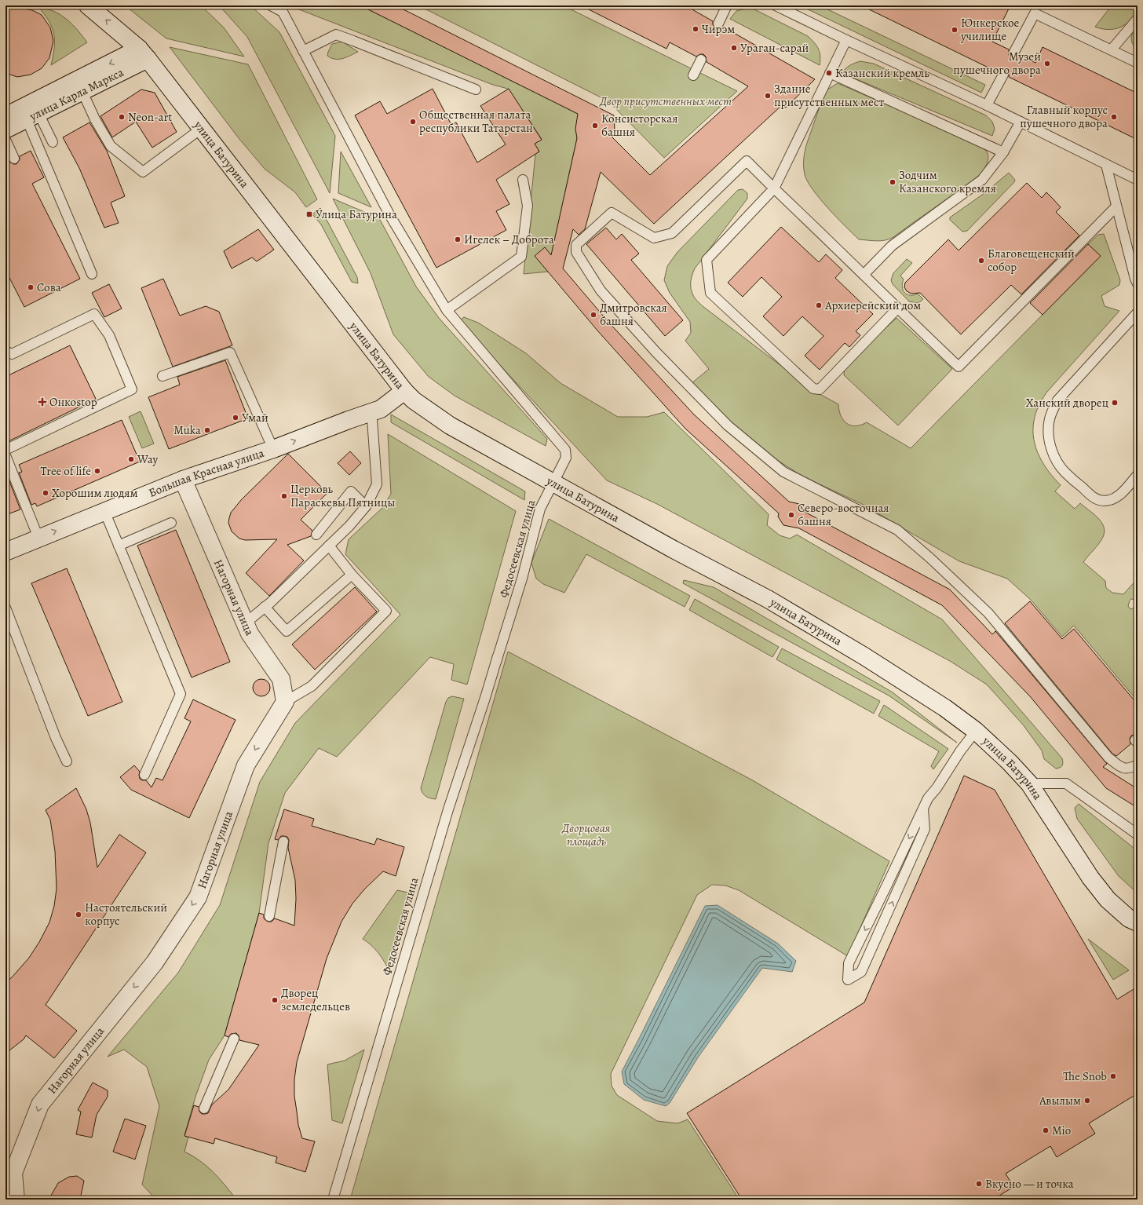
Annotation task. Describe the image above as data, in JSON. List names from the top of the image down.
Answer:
{
  "streets": {
    "main road": [
      "улица Карла Маркса",
      "улица Батурина",
      "Большая Красная улица",
      "Нагорная улица"
    ],
    "lane": ["Федосеевская улица"]
  },
  "crossings": [
    ["улица Карла Маркса", "улица Батурина"],
    ["улица Батурина", "Большая Красная улица"],
    ["улица Батурина", "Федосеевская улица"],
    ["Большая Красная улица", "Нагорная улица"]
  ],
  "one_way": ["Большая Красная улица", "Нагорная улица"],
  "parks": ["Двор присутственных мест", "Дворцовая площадь"],
  "places": {
    "other": [
      "Чирэм",
      "Юнкерское училище",
      "Ураган-сарай",
      "Музей пушечного двора",
      "Казанский кремль",
      "Здание присутственных мест",
      "Neon-art",
      "Главный корпус пушечного двора",
      "Общественная палата республики Татарстан",
      "Консисторская башня",
      "Зодчим Казанского кремля",
      "Игелек – Доброта",
      "Благовещенский собор",
      "Сова",
      "Архиерейский дом",
      "Дмитровская башня",
      "Ханский дворец",
      "Умай",
      "Muka",
      "Way",
      "Tree of life",
      "Хорошим людям",
      "Церковь Параскевы Пятницы",
      "Северо-восточная башня",
      "Настоятельский корпус",
      "Дворец земледельцев",
      "The Snob",
      "Авылым",
      "Mio",
      "Вкусно — и точка"
    ],
    "transit": ["Улица Батурина"],
    "health": ["Онкоstop"]
  }
}
